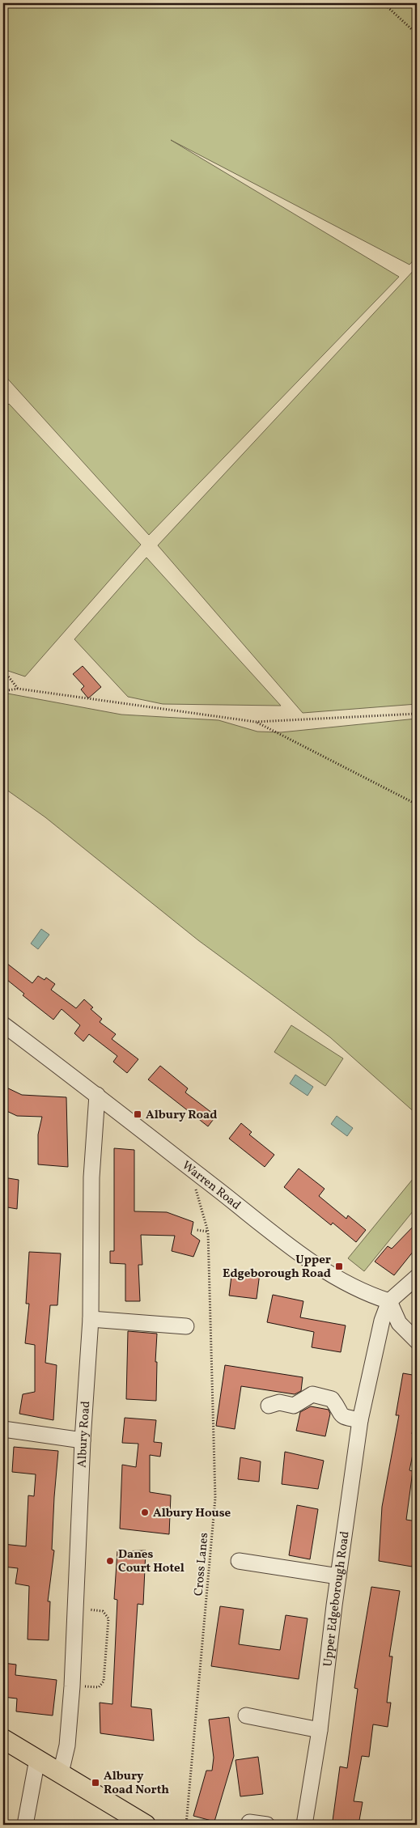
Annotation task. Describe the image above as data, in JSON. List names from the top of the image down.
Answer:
{
  "streets": {
    "street": ["Warren Road", "Albury Road", "Upper Edgeborough Road"],
    "path": ["Cross Lanes"]
  },
  "crossings": [
    ["Warren Road", "Albury Road"],
    ["Warren Road", "Cross Lanes"],
    ["Warren Road", "Upper Edgeborough Road"]
  ],
  "places": {
    "transit": ["Albury Road", "Upper Edgeborough Road", "Albury Road North"],
    "other": ["Albury House", "Danes Court Hotel"]
  }
}
